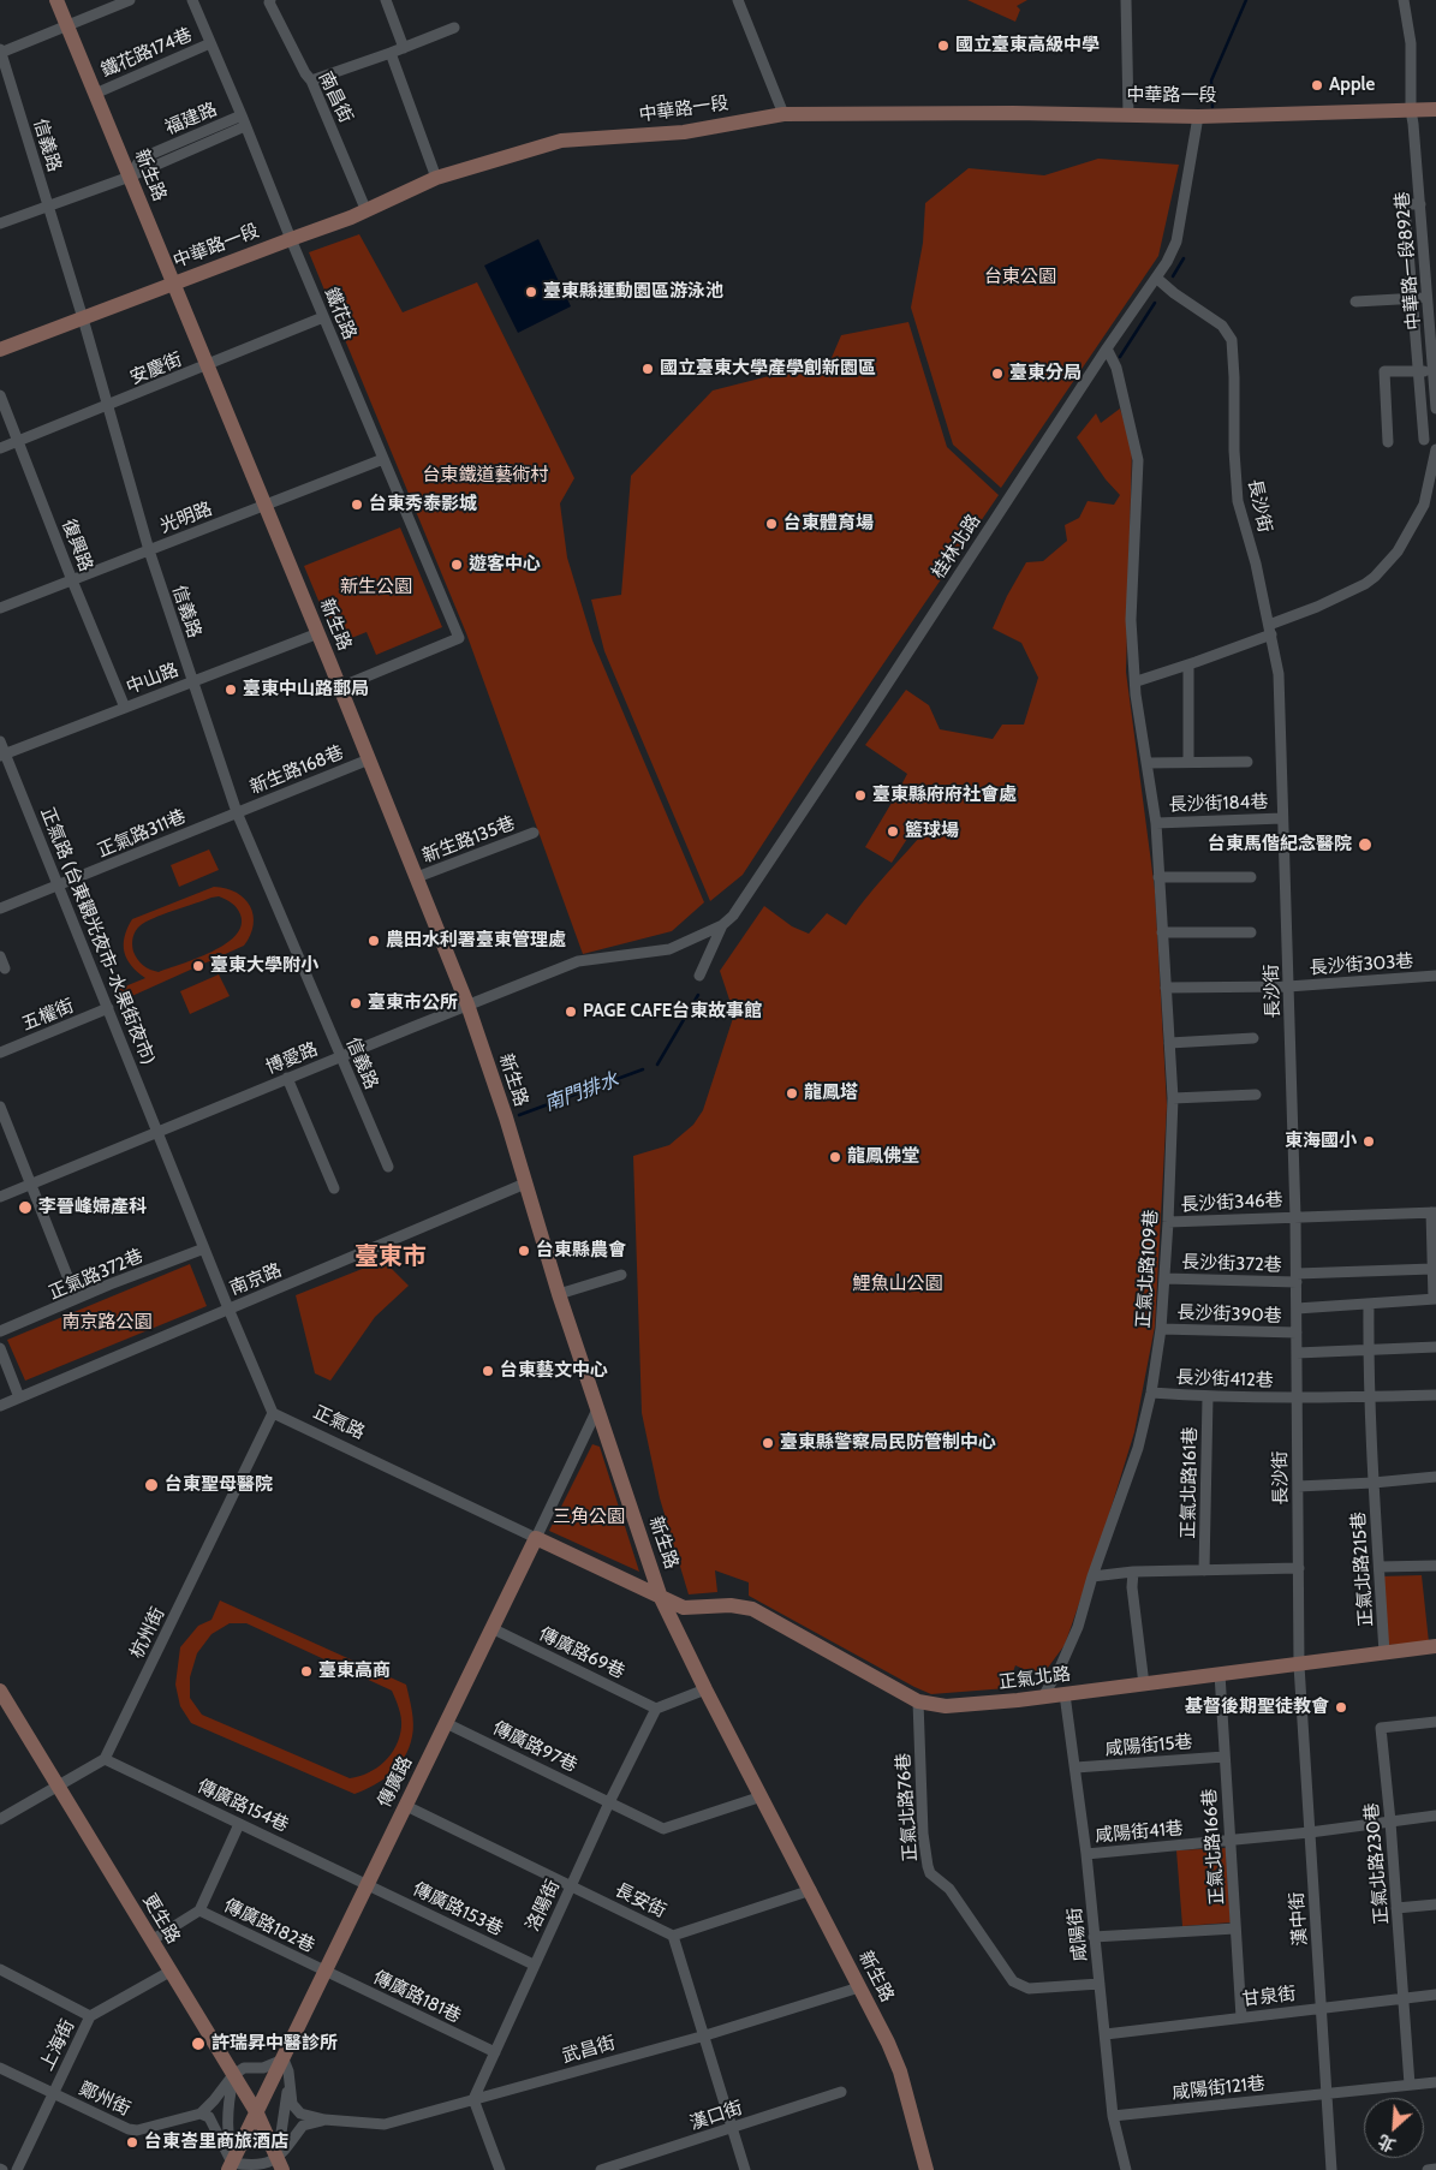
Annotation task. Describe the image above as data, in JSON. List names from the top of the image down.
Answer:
{
  "streets": {
    "street": [
      "鐵花路174巷",
      "中華路一段",
      "南昌街",
      "福建路",
      "信義路",
      "新生路",
      "中華路一段892巷",
      "鐵花路",
      "安慶街",
      "長沙街",
      "光明路",
      "復興路",
      "桂林北路",
      "中山路",
      "新生路168巷",
      "長沙街184巷",
      "正氣路311巷",
      "新生路135巷",
      "正氣路 (台東觀光夜市-水果街夜市)",
      "長沙街303巷",
      "五權街",
      "博愛路",
      "長沙街346巷",
      "長沙街372巷",
      "正氣北路109巷",
      "正氣路372巷",
      "南京路",
      "長沙街390巷",
      "長沙街412巷",
      "正氣路",
      "正氣北路161巷",
      "正氣北路215巷",
      "杭州街",
      "傳廣路69巷",
      "正氣北路",
      "咸陽街15巷",
      "傳廣路97巷",
      "傳廣路",
      "傳廣路154巷",
      "正氣北路76巷",
      "咸陽街41巷",
      "正氣北路166巷",
      "正氣北路230巷",
      "長安街",
      "洛陽街",
      "傳廣路153巷",
      "更生路",
      "漢中街",
      "傳廣路182巷",
      "咸陽街",
      "傳廣路181巷",
      "甘泉街",
      "上海街",
      "武昌街",
      "咸陽街121巷",
      "鄭州街",
      "漢口街"
    ]
  },
  "crossings": [
    ["鐵花路174巷", "新生路"],
    ["鐵花路174巷", "鐵花路"],
    ["中華路一段", "南昌街"],
    ["中華路一段", "信義路"],
    ["中華路一段", "新生路"],
    ["中華路一段", "中華路一段892巷"],
    ["中華路一段", "鐵花路"],
    ["中華路一段", "桂林北路"],
    ["福建路", "信義路"],
    ["福建路", "新生路"],
    ["福建路", "鐵花路"],
    ["信義路", "安慶街"],
    ["信義路", "光明路"],
    ["信義路", "中山路"],
    ["信義路", "新生路168巷"],
    ["信義路", "正氣路311巷"],
    ["信義路", "博愛路"],
    ["新生路", "鐵花路"],
    ["新生路", "安慶街"],
    ["新生路", "光明路"],
    ["新生路", "中山路"],
    ["新生路", "新生路168巷"],
    ["新生路", "新生路135巷"],
    ["新生路", "博愛路"],
    ["新生路", "南京路"],
    ["新生路", "正氣路"],
    ["新生路", "正氣北路"],
    ["新生路", "傳廣路97巷"],
    ["新生路", "傳廣路"],
    ["新生路", "武昌街"],
    ["鐵花路", "安慶街"],
    ["鐵花路", "光明路"],
    ["安慶街", "復興路"],
    ["長沙街", "桂林北路"],
    ["長沙街", "長沙街184巷"],
    ["長沙街", "長沙街303巷"],
    ["長沙街", "長沙街346巷"],
    ["長沙街", "長沙街372巷"],
    ["長沙街", "長沙街390巷"],
    ["長沙街", "長沙街412巷"],
    ["長沙街", "正氣北路"],
    ["長沙街", "漢中街"],
    ["光明路", "復興路"],
    ["復興路", "中山路"],
    ["桂林北路", "博愛路"],
    ["桂林北路", "正氣北路109巷"],
    ["中山路", "正氣路 (台東觀光夜市-水果街夜市)"],
    ["新生路168巷", "正氣路311巷"],
    ["長沙街184巷", "正氣北路109巷"],
    ["正氣路311巷", "正氣路 (台東觀光夜市-水果街夜市)"],
    ["正氣路 (台東觀光夜市-水果街夜市)", "五權街"],
    ["正氣路 (台東觀光夜市-水果街夜市)", "博愛路"],
    ["長沙街303巷", "正氣北路109巷"],
    ["長沙街346巷", "正氣北路109巷"],
    ["長沙街372巷", "正氣北路109巷"],
    ["正氣北路109巷", "長沙街390巷"],
    ["正氣北路109巷", "長沙街412巷"],
    ["正氣北路109巷", "正氣北路"],
    ["長沙街412巷", "正氣北路161巷"],
    ["長沙街412巷", "正氣北路215巷"],
    ["正氣路", "杭州街"],
    ["正氣路", "正氣北路"],
    ["正氣路", "傳廣路"],
    ["正氣北路215巷", "正氣北路"],
    ["杭州街", "傳廣路154巷"],
    ["傳廣路69巷", "傳廣路"],
    ["傳廣路69巷", "洛陽街"],
    ["正氣北路", "正氣北路76巷"],
    ["正氣北路", "正氣北路166巷"],
    ["正氣北路", "漢中街"],
    ["正氣北路", "咸陽街"],
    ["咸陽街15巷", "正氣北路166巷"],
    ["咸陽街15巷", "咸陽街"],
    ["傳廣路97巷", "傳廣路"],
    ["傳廣路97巷", "洛陽街"],
    ["傳廣路", "傳廣路154巷"],
    ["傳廣路", "長安街"],
    ["傳廣路", "傳廣路153巷"],
    ["傳廣路", "更生路"],
    ["傳廣路", "傳廣路182巷"],
    ["傳廣路", "傳廣路181巷"],
    ["傳廣路154巷", "傳廣路153巷"],
    ["正氣北路76巷", "咸陽街"],
    ["咸陽街41巷", "正氣北路166巷"],
    ["咸陽街41巷", "正氣北路230巷"],
    ["咸陽街41巷", "漢中街"],
    ["咸陽街41巷", "咸陽街"],
    ["正氣北路166巷", "甘泉街"],
    ["正氣北路230巷", "甘泉街"],
    ["正氣北路230巷", "咸陽街121巷"],
    ["長安街", "洛陽街"],
    ["長安街", "武昌街"],
    ["長安街", "漢口街"],
    ["洛陽街", "傳廣路153巷"],
    ["洛陽街", "傳廣路181巷"],
    ["洛陽街", "武昌街"],
    ["更生路", "上海街"],
    ["漢中街", "甘泉街"],
    ["漢中街", "咸陽街121巷"],
    ["傳廣路182巷", "傳廣路181巷"],
    ["咸陽街", "甘泉街"],
    ["咸陽街", "咸陽街121巷"],
    ["上海街", "鄭州街"]
  ],
  "districts": ["臺東市"],
  "water": ["南門排水"],
  "parks": [
    "台東公園",
    "台東鐵道藝術村",
    "新生公園",
    "鯉魚山公園",
    "南京路公園",
    "三角公園"
  ],
  "places": [
    "國立臺東高級中學",
    "Apple",
    "臺東縣運動園區游泳池",
    "國立臺東大學產學創新園區",
    "臺東分局",
    "台東秀泰影城",
    "台東體育場",
    "遊客中心",
    "臺東中山路郵局",
    "臺東縣府府社會處",
    "籃球場",
    "台東馬偕紀念醫院",
    "農田水利署臺東管理處",
    "臺東大學附小",
    "臺東市公所",
    "PAGE CAFE台東故事館",
    "龍鳳塔",
    "東海國小",
    "龍鳳佛堂",
    "李晉峰婦產科",
    "台東縣農會",
    "台東藝文中心",
    "臺東縣警察局民防管制中心",
    "台東聖母醫院",
    "臺東高商",
    "基督後期聖徒教會",
    "許瑞昇中醫診所",
    "台東峇里商旅酒店"
  ],
  "north": "bottom left"
}
